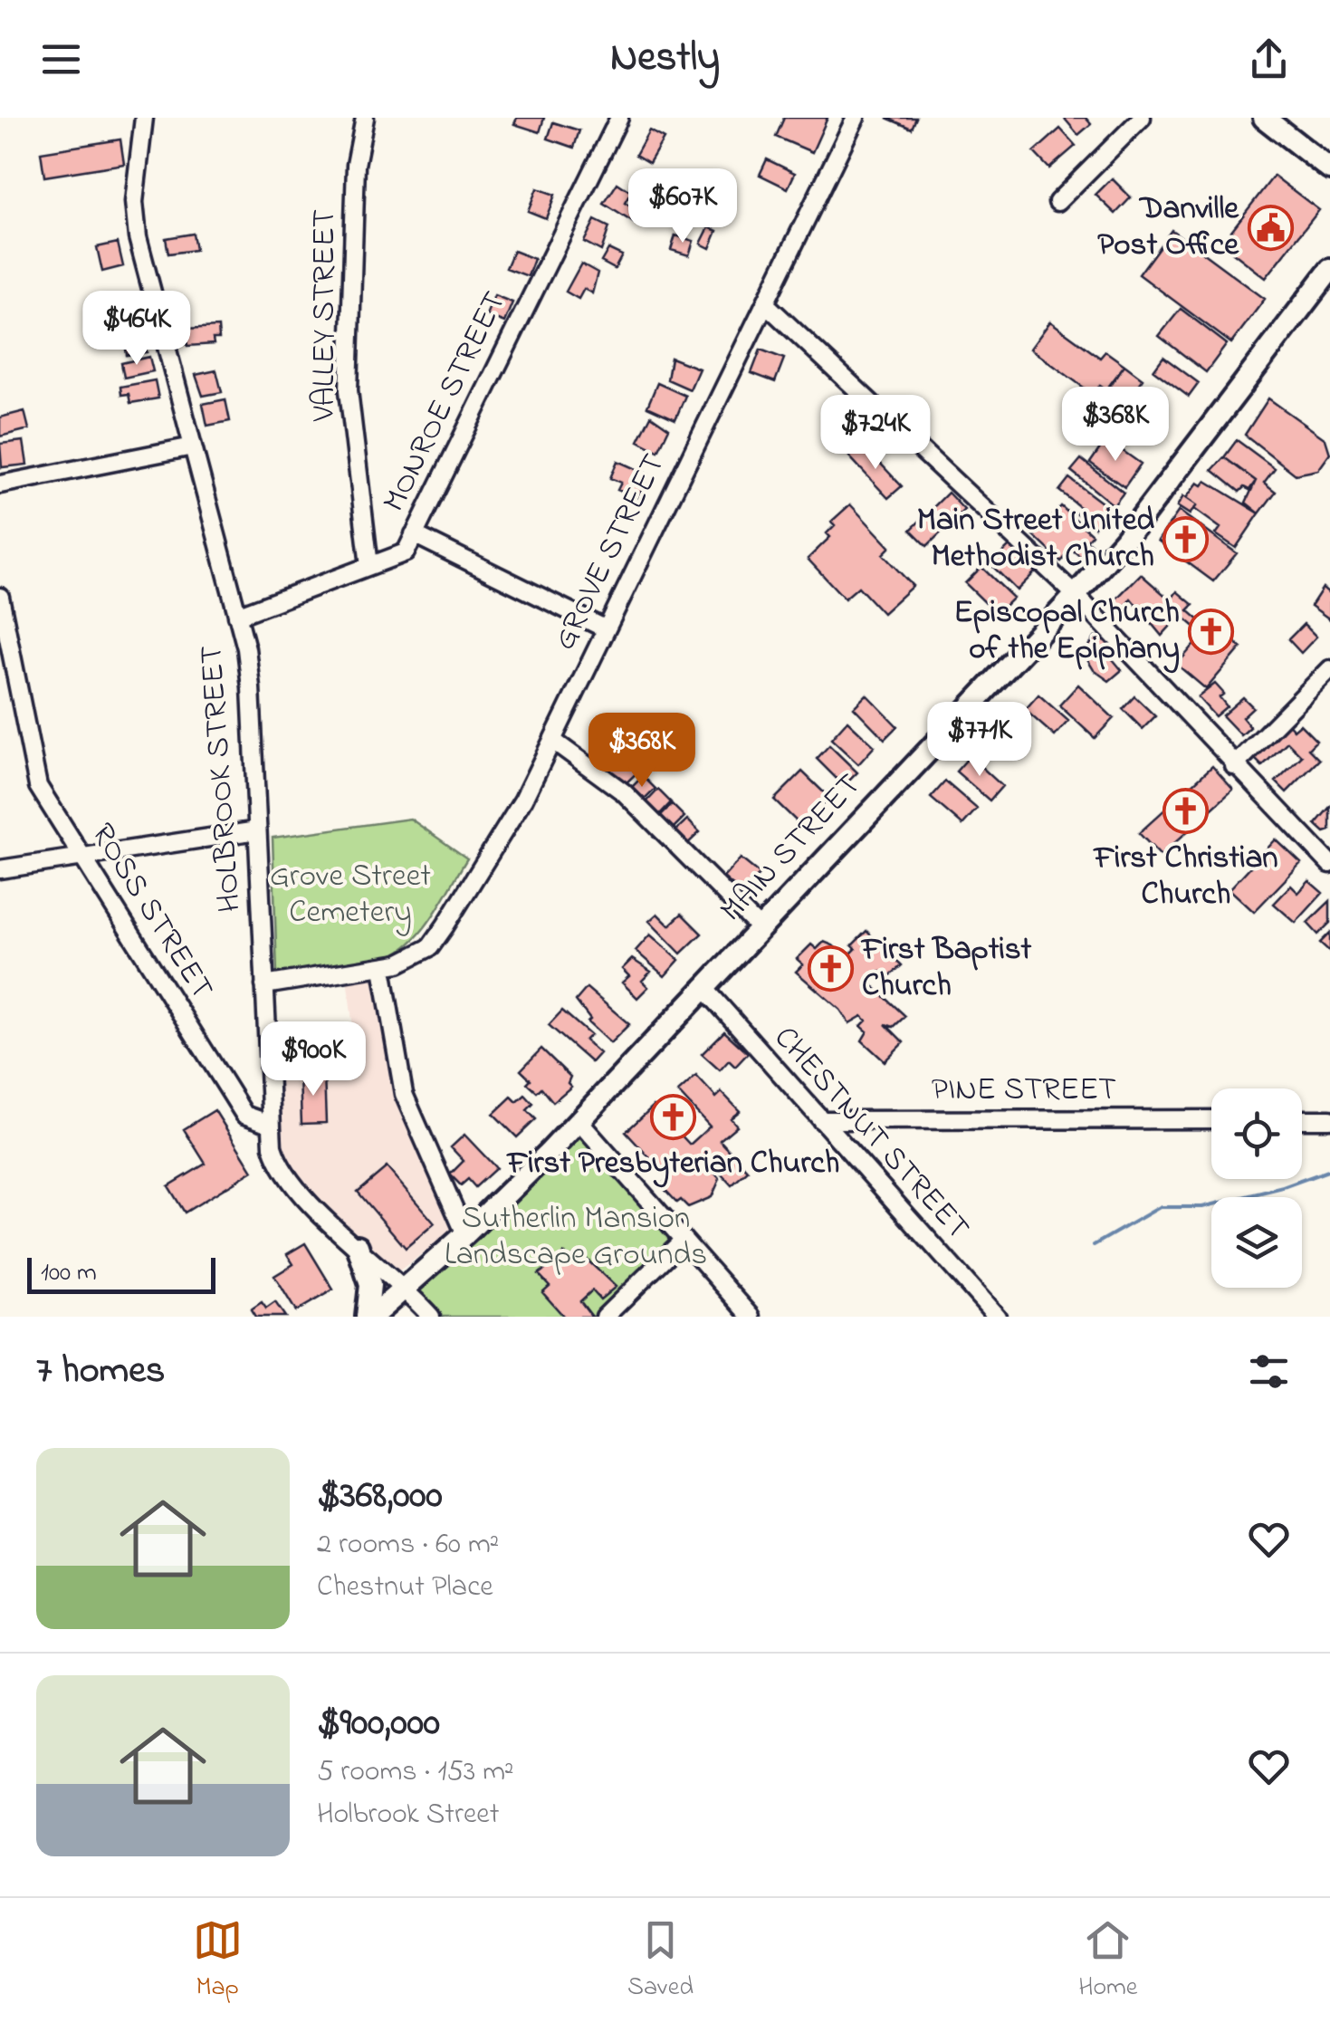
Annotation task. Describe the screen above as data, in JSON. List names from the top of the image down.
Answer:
{
  "streets": {
    "main road": ["MAIN STREET"],
    "street": [
      "VALLEY STREET",
      "MONROE STREET",
      "GROVE STREET",
      "HOLBROOK STREET",
      "ROSS STREET",
      "PINE STREET",
      "CHESTNUT STREET"
    ]
  },
  "crossings": [
    ["VALLEY STREET", "MONROE STREET"],
    ["MONROE STREET", "HOLBROOK STREET"],
    ["GROVE STREET", "HOLBROOK STREET"],
    ["HOLBROOK STREET", "ROSS STREET"],
    ["MAIN STREET", "CHESTNUT STREET"],
    ["PINE STREET", "CHESTNUT STREET"]
  ],
  "parks": ["Grove Street Cemetery", "Sutherlin Mansion Landscape Grounds"],
  "places": {
    "public building": ["Danville Post Office"],
    "church": [
      "Main Street United Methodist Church",
      "Episcopal Church of the Epiphany",
      "First Christian Church",
      "First Baptist Church",
      "First Presbyterian Church"
    ]
  },
  "scale_bar": "100 m",
  "page": {
    "header": "Nestly",
    "price": [
      "$607K",
      "$464K",
      "$368K",
      "$724K",
      "$771K",
      "$368K",
      "$900K"
    ],
    "scale": "100 m",
    "heading": "7 homes",
    "list": [
      {
        "name": "$368,000",
        "note": "2 rooms · 60 m² · Chestnut Place"
      },
      {
        "name": "$900,000",
        "note": "5 rooms · 153 m² · Holbrook Street"
      }
    ],
    "tabs": ["Map", "Saved", "Home"]
  }
}
